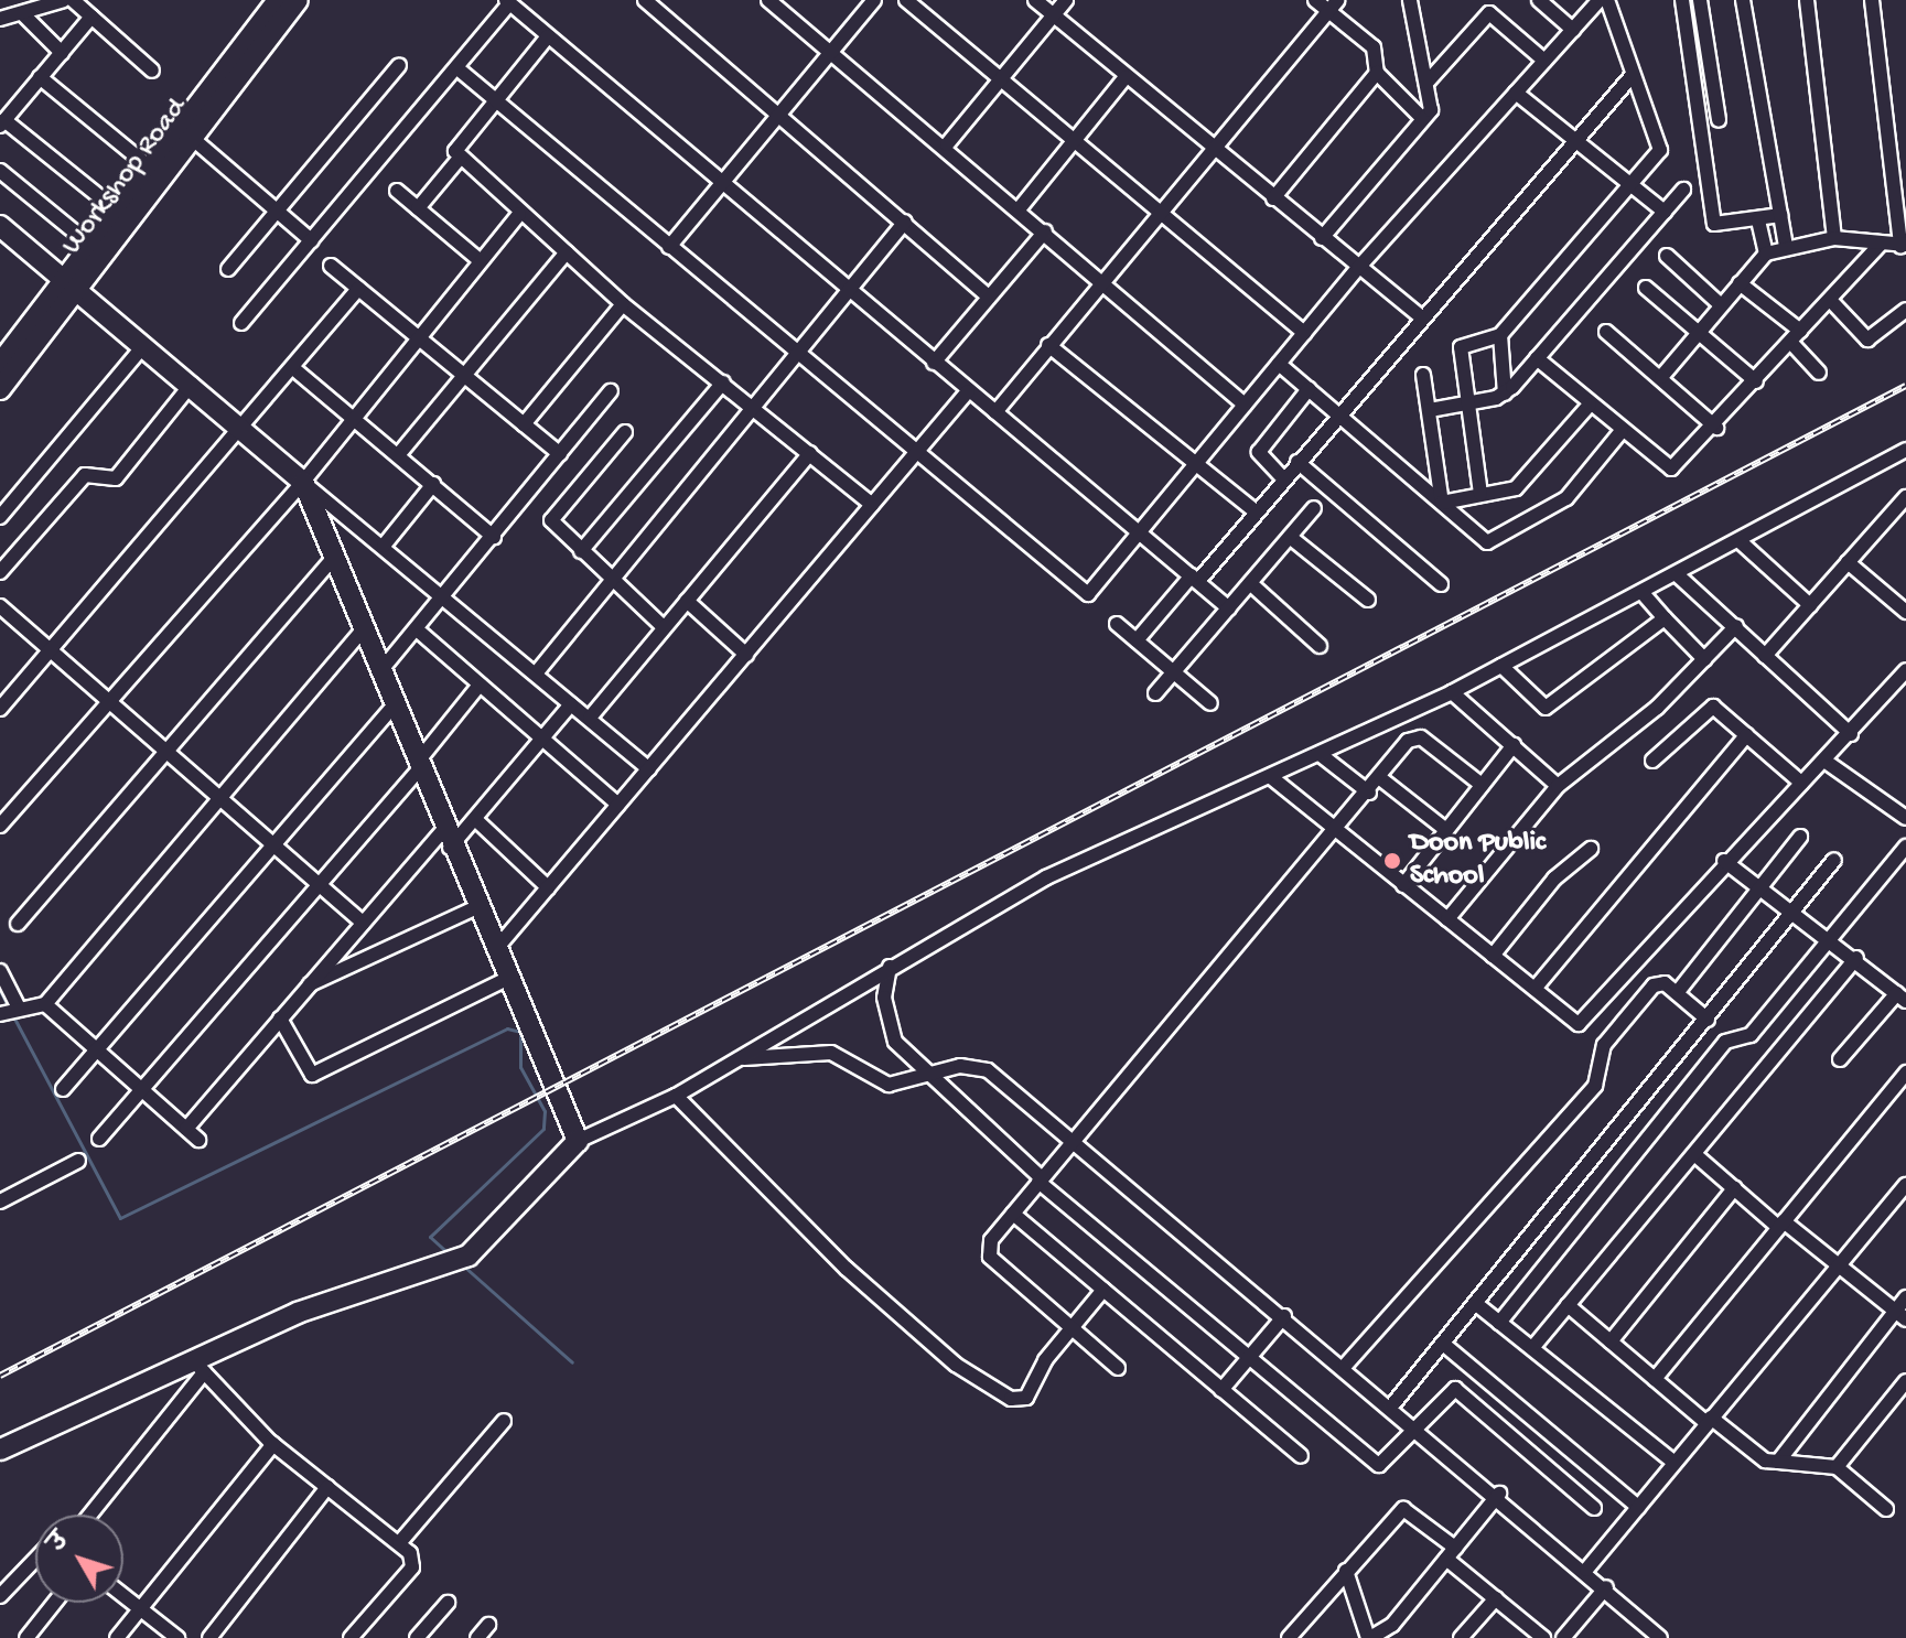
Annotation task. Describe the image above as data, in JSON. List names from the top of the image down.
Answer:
{
  "streets": {
    "street": ["Workshop Road"]
  },
  "places": ["Doon Public School"],
  "north": "top left"
}
